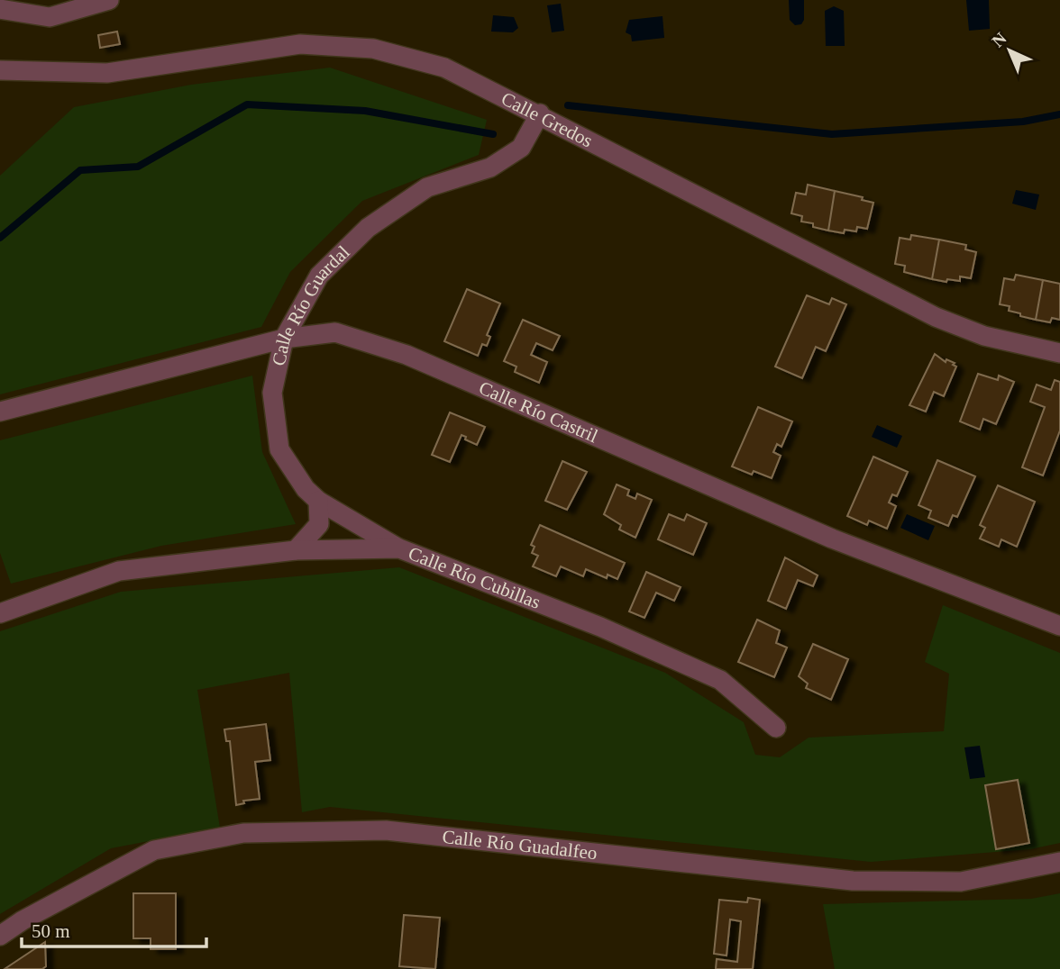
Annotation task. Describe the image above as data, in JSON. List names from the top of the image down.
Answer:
{
  "streets": {
    "street": [
      "Calle Gredos",
      "Calle Río Guardal",
      "Calle Río Castril",
      "Calle Río Cubillas",
      "Calle Río Guadalfeo"
    ]
  },
  "crossings": [
    ["Calle Gredos", "Calle Río Guardal"],
    ["Calle Río Guardal", "Calle Río Castril"],
    ["Calle Río Guardal", "Calle Río Cubillas"]
  ],
  "scale_bar": "50 m",
  "north": "top left"
}
